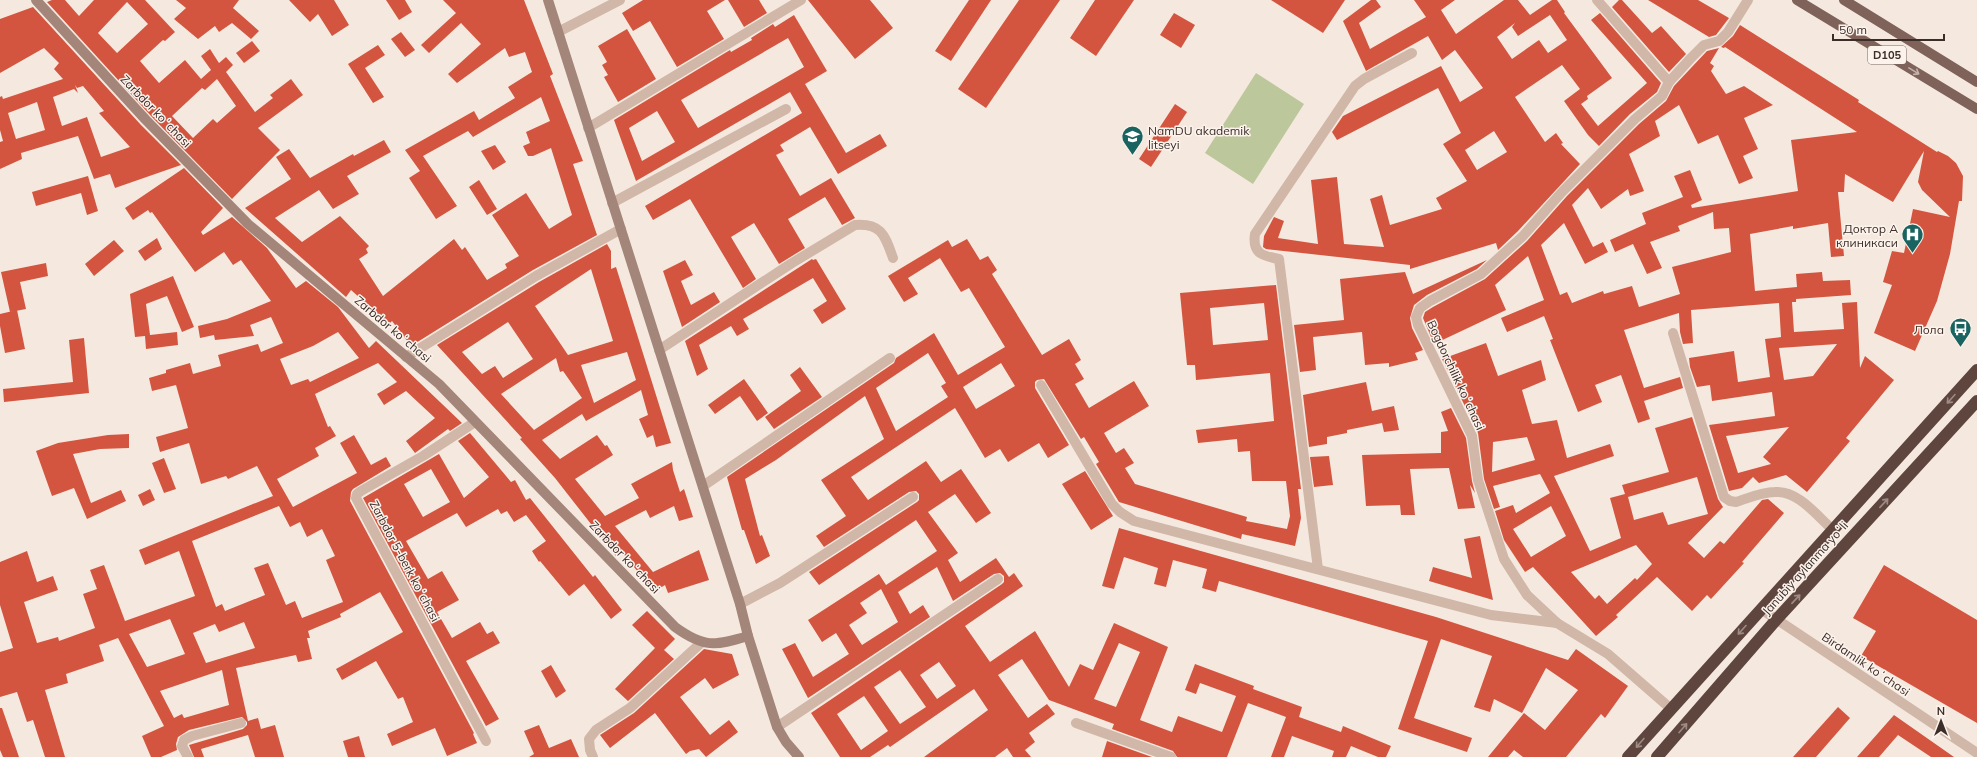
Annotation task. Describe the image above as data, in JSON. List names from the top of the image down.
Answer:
{
  "streets": {
    "highway": ["Janubiy aylanma yoʻli"],
    "main road": ["D105"],
    "street": [
      "Zarbdor koʻchasi",
      "Bogdorchilik koʻchasi",
      "Zarbdor 5-berk koʻchasi",
      "Birdamlik koʻchasi"
    ]
  },
  "crossings": [
    ["Zarbdor koʻchasi", "Zarbdor 5-berk koʻchasi"],
    ["Bogdorchilik koʻchasi", "Janubiy aylanma yoʻli"],
    ["Janubiy aylanma yoʻli", "Birdamlik koʻchasi"]
  ],
  "places": {
    "school or university": ["NamDU akademik litseyi"],
    "hospital": ["Доктор А клиникаси"],
    "bus stop": ["Лола"]
  },
  "scale_bar": "50 m",
  "north": "top"
}
